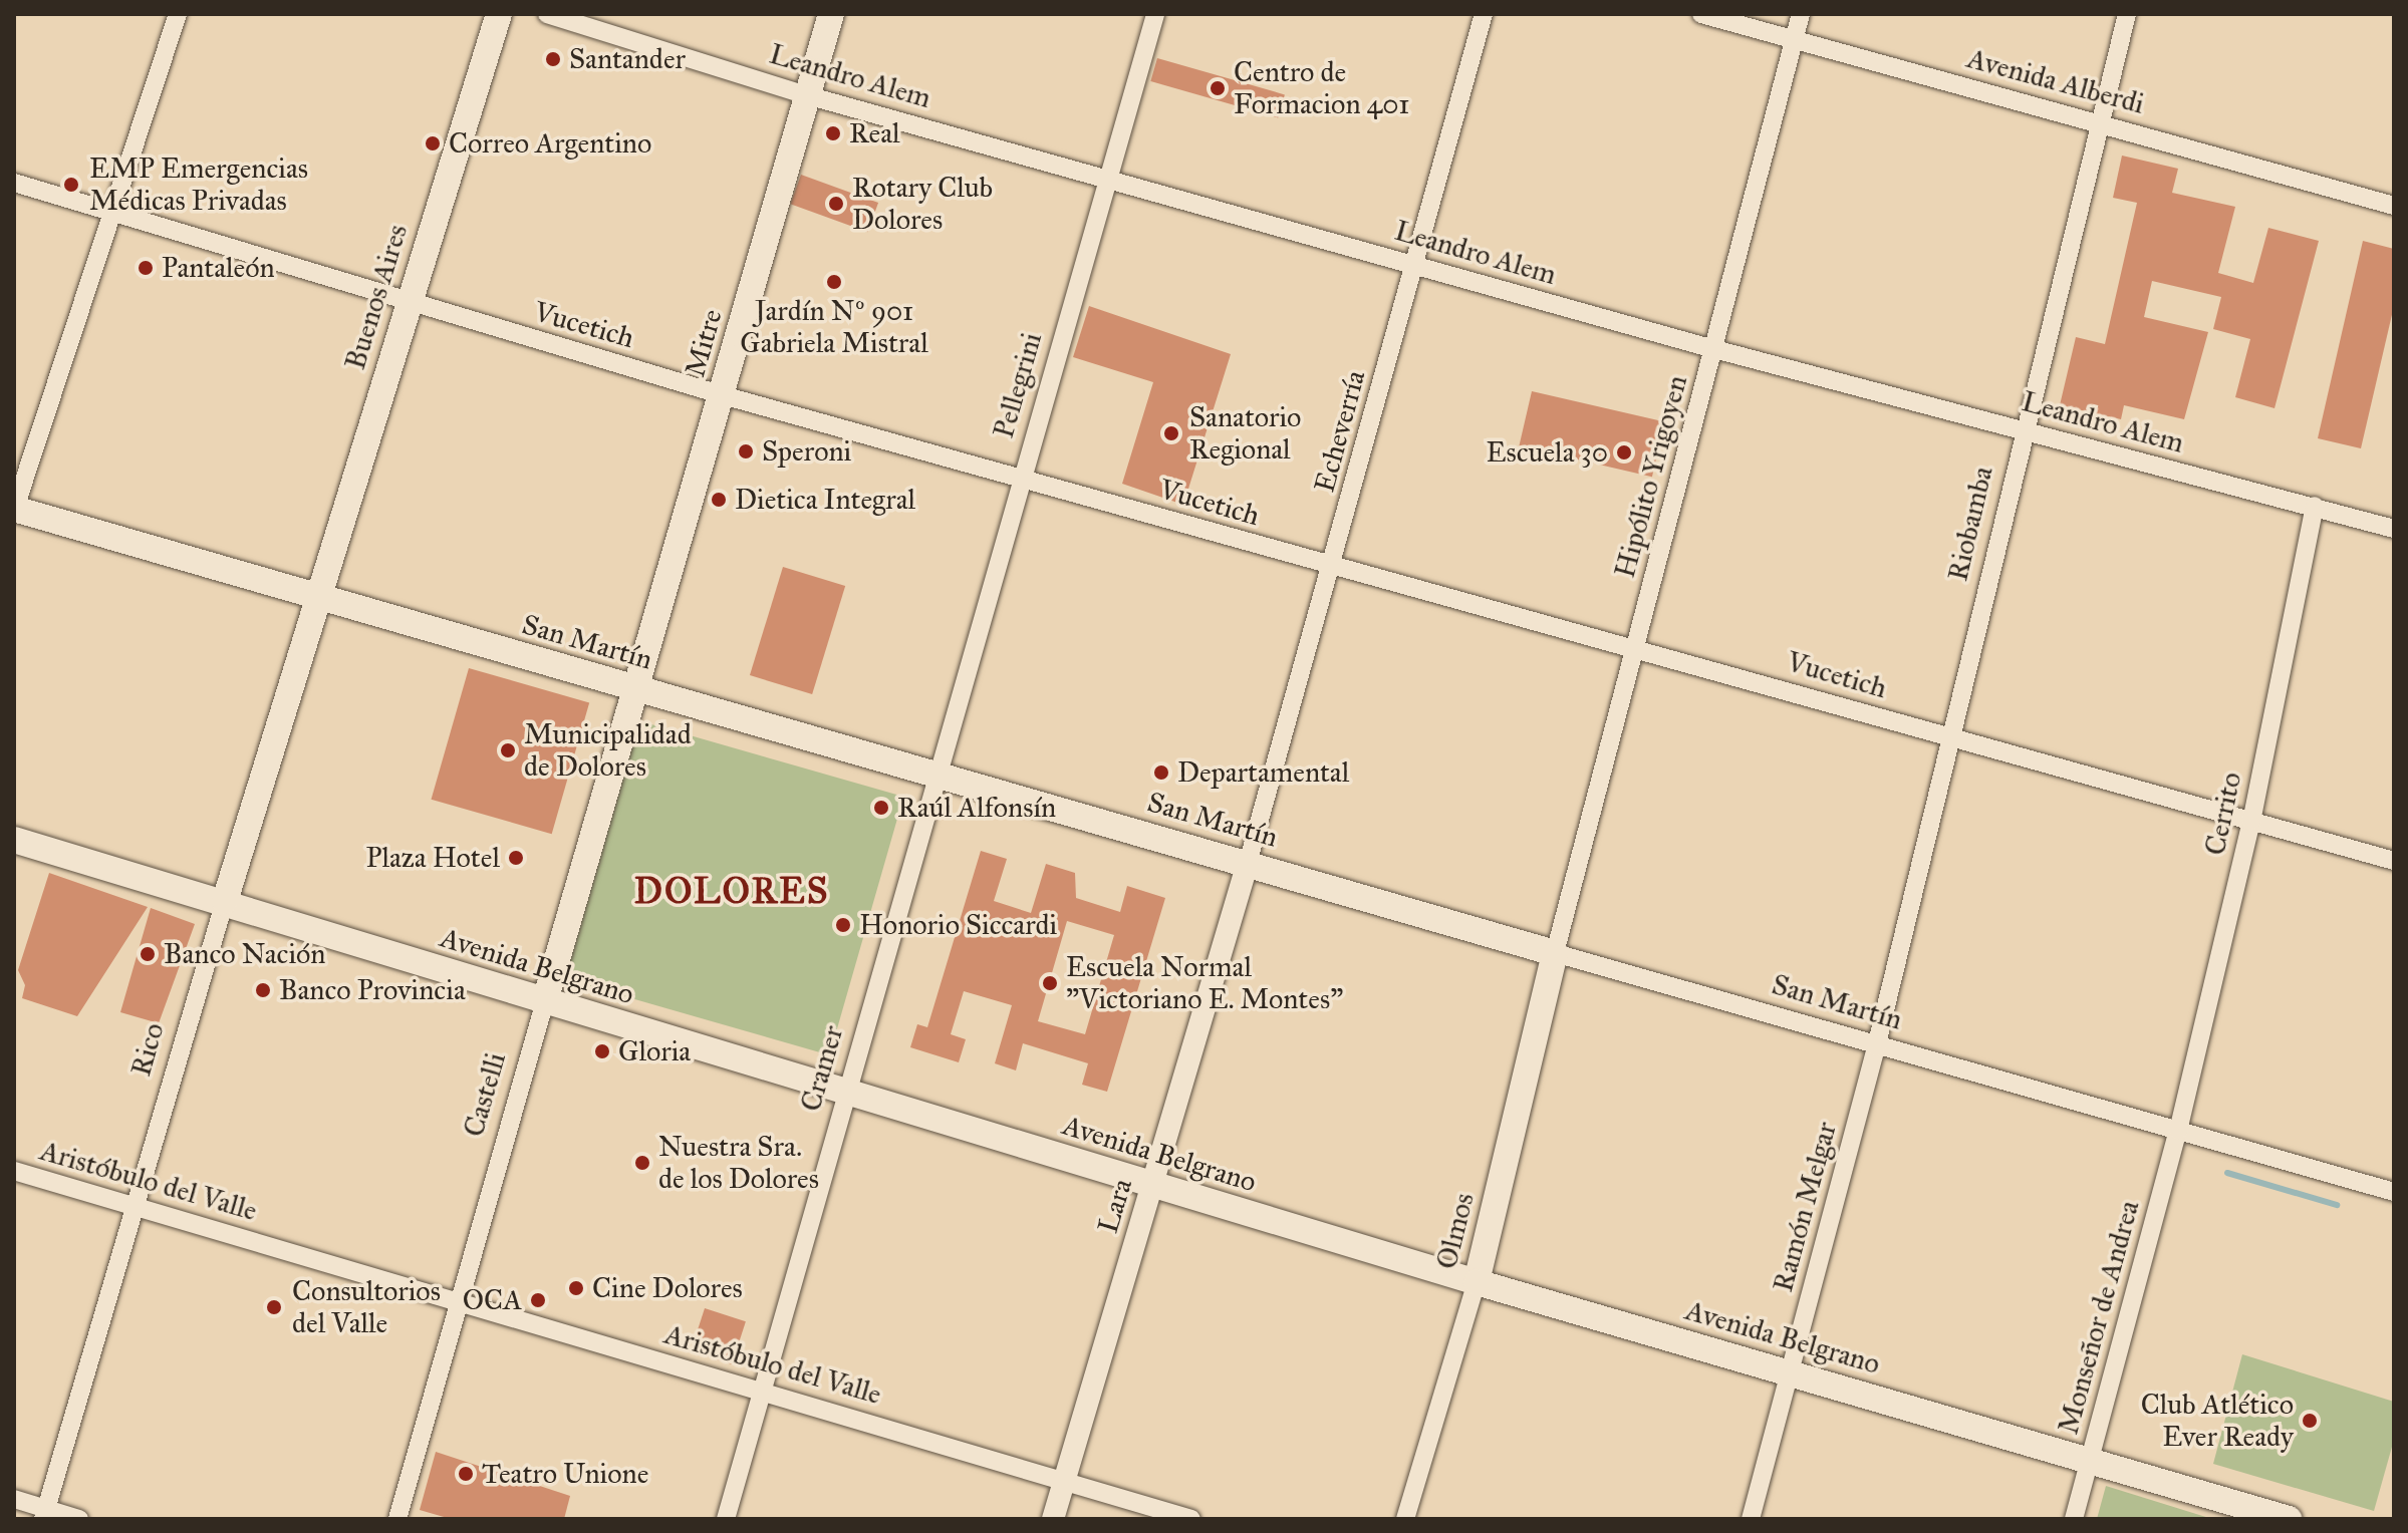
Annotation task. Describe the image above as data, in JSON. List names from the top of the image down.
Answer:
{
  "streets": {
    "main road": [
      "Buenos Aires",
      "Mitre",
      "San Martín",
      "Avenida Belgrano",
      "Rico",
      "Castelli",
      "Olmos"
    ],
    "street": [
      "Leandro Alem",
      "Avenida Alberdi",
      "Vucetich",
      "Pellegrini",
      "Echeverría",
      "Hipólito Yrigoyen",
      "Riobamba",
      "Cerrito",
      "Cramer",
      "Aristóbulo del Valle",
      "Lara",
      "Ramón Melgar",
      "Monseñor de Andrea"
    ]
  },
  "crossings": [
    ["Leandro Alem", "Mitre"],
    ["Leandro Alem", "Pellegrini"],
    ["Leandro Alem", "Echeverría"],
    ["Leandro Alem", "Hipólito Yrigoyen"],
    ["Leandro Alem", "Riobamba"],
    ["Leandro Alem", "Cerrito"],
    ["Avenida Alberdi", "Hipólito Yrigoyen"],
    ["Avenida Alberdi", "Riobamba"],
    ["Buenos Aires", "Vucetich"],
    ["Buenos Aires", "San Martín"],
    ["Buenos Aires", "Rico"],
    ["Vucetich", "Mitre"],
    ["Vucetich", "Pellegrini"],
    ["Vucetich", "Echeverría"],
    ["Vucetich", "Hipólito Yrigoyen"],
    ["Vucetich", "Riobamba"],
    ["Vucetich", "Cerrito"],
    ["Mitre", "San Martín"],
    ["Mitre", "Castelli"],
    ["Pellegrini", "San Martín"],
    ["Pellegrini", "Cramer"],
    ["Echeverría", "San Martín"],
    ["Echeverría", "Lara"],
    ["Hipólito Yrigoyen", "San Martín"],
    ["Hipólito Yrigoyen", "Olmos"],
    ["Riobamba", "San Martín"],
    ["Riobamba", "Ramón Melgar"],
    ["San Martín", "Cerrito"],
    ["San Martín", "Rico"],
    ["San Martín", "Cramer"],
    ["San Martín", "Castelli"],
    ["San Martín", "Lara"],
    ["San Martín", "Ramón Melgar"],
    ["San Martín", "Olmos"],
    ["San Martín", "Monseñor de Andrea"],
    ["Cerrito", "Monseñor de Andrea"],
    ["Avenida Belgrano", "Rico"],
    ["Avenida Belgrano", "Cramer"],
    ["Avenida Belgrano", "Castelli"],
    ["Avenida Belgrano", "Lara"],
    ["Avenida Belgrano", "Ramón Melgar"],
    ["Avenida Belgrano", "Olmos"],
    ["Avenida Belgrano", "Monseñor de Andrea"],
    ["Rico", "Aristóbulo del Valle"],
    ["Cramer", "Aristóbulo del Valle"],
    ["Castelli", "Aristóbulo del Valle"],
    ["Aristóbulo del Valle", "Lara"]
  ],
  "districts": ["DOLORES"],
  "places": [
    "Santander",
    "Centro de Formacion 401",
    "Real",
    "Correo Argentino",
    "EMP Emergencias Médicas Privadas",
    "Rotary Club Dolores",
    "Pantaleón",
    "Jardín Nº 901 Gabriela Mistral",
    "Sanatorio Regional",
    "Speroni",
    "Escuela 30",
    "Dietica Integral",
    "Municipalidad de Dolores",
    "Departamental",
    "Raúl Alfonsín",
    "Plaza Hotel",
    "Honorio Siccardi",
    "Banco Nación",
    "Escuela Normal \"Victoriano E. Montes\"",
    "Banco Provincia",
    "Gloria",
    "Nuestra Sra. de los Dolores",
    "Cine Dolores",
    "OCA",
    "Consultorios del Valle",
    "Club Atlético Ever Ready",
    "Teatro Unione"
  ]
}
